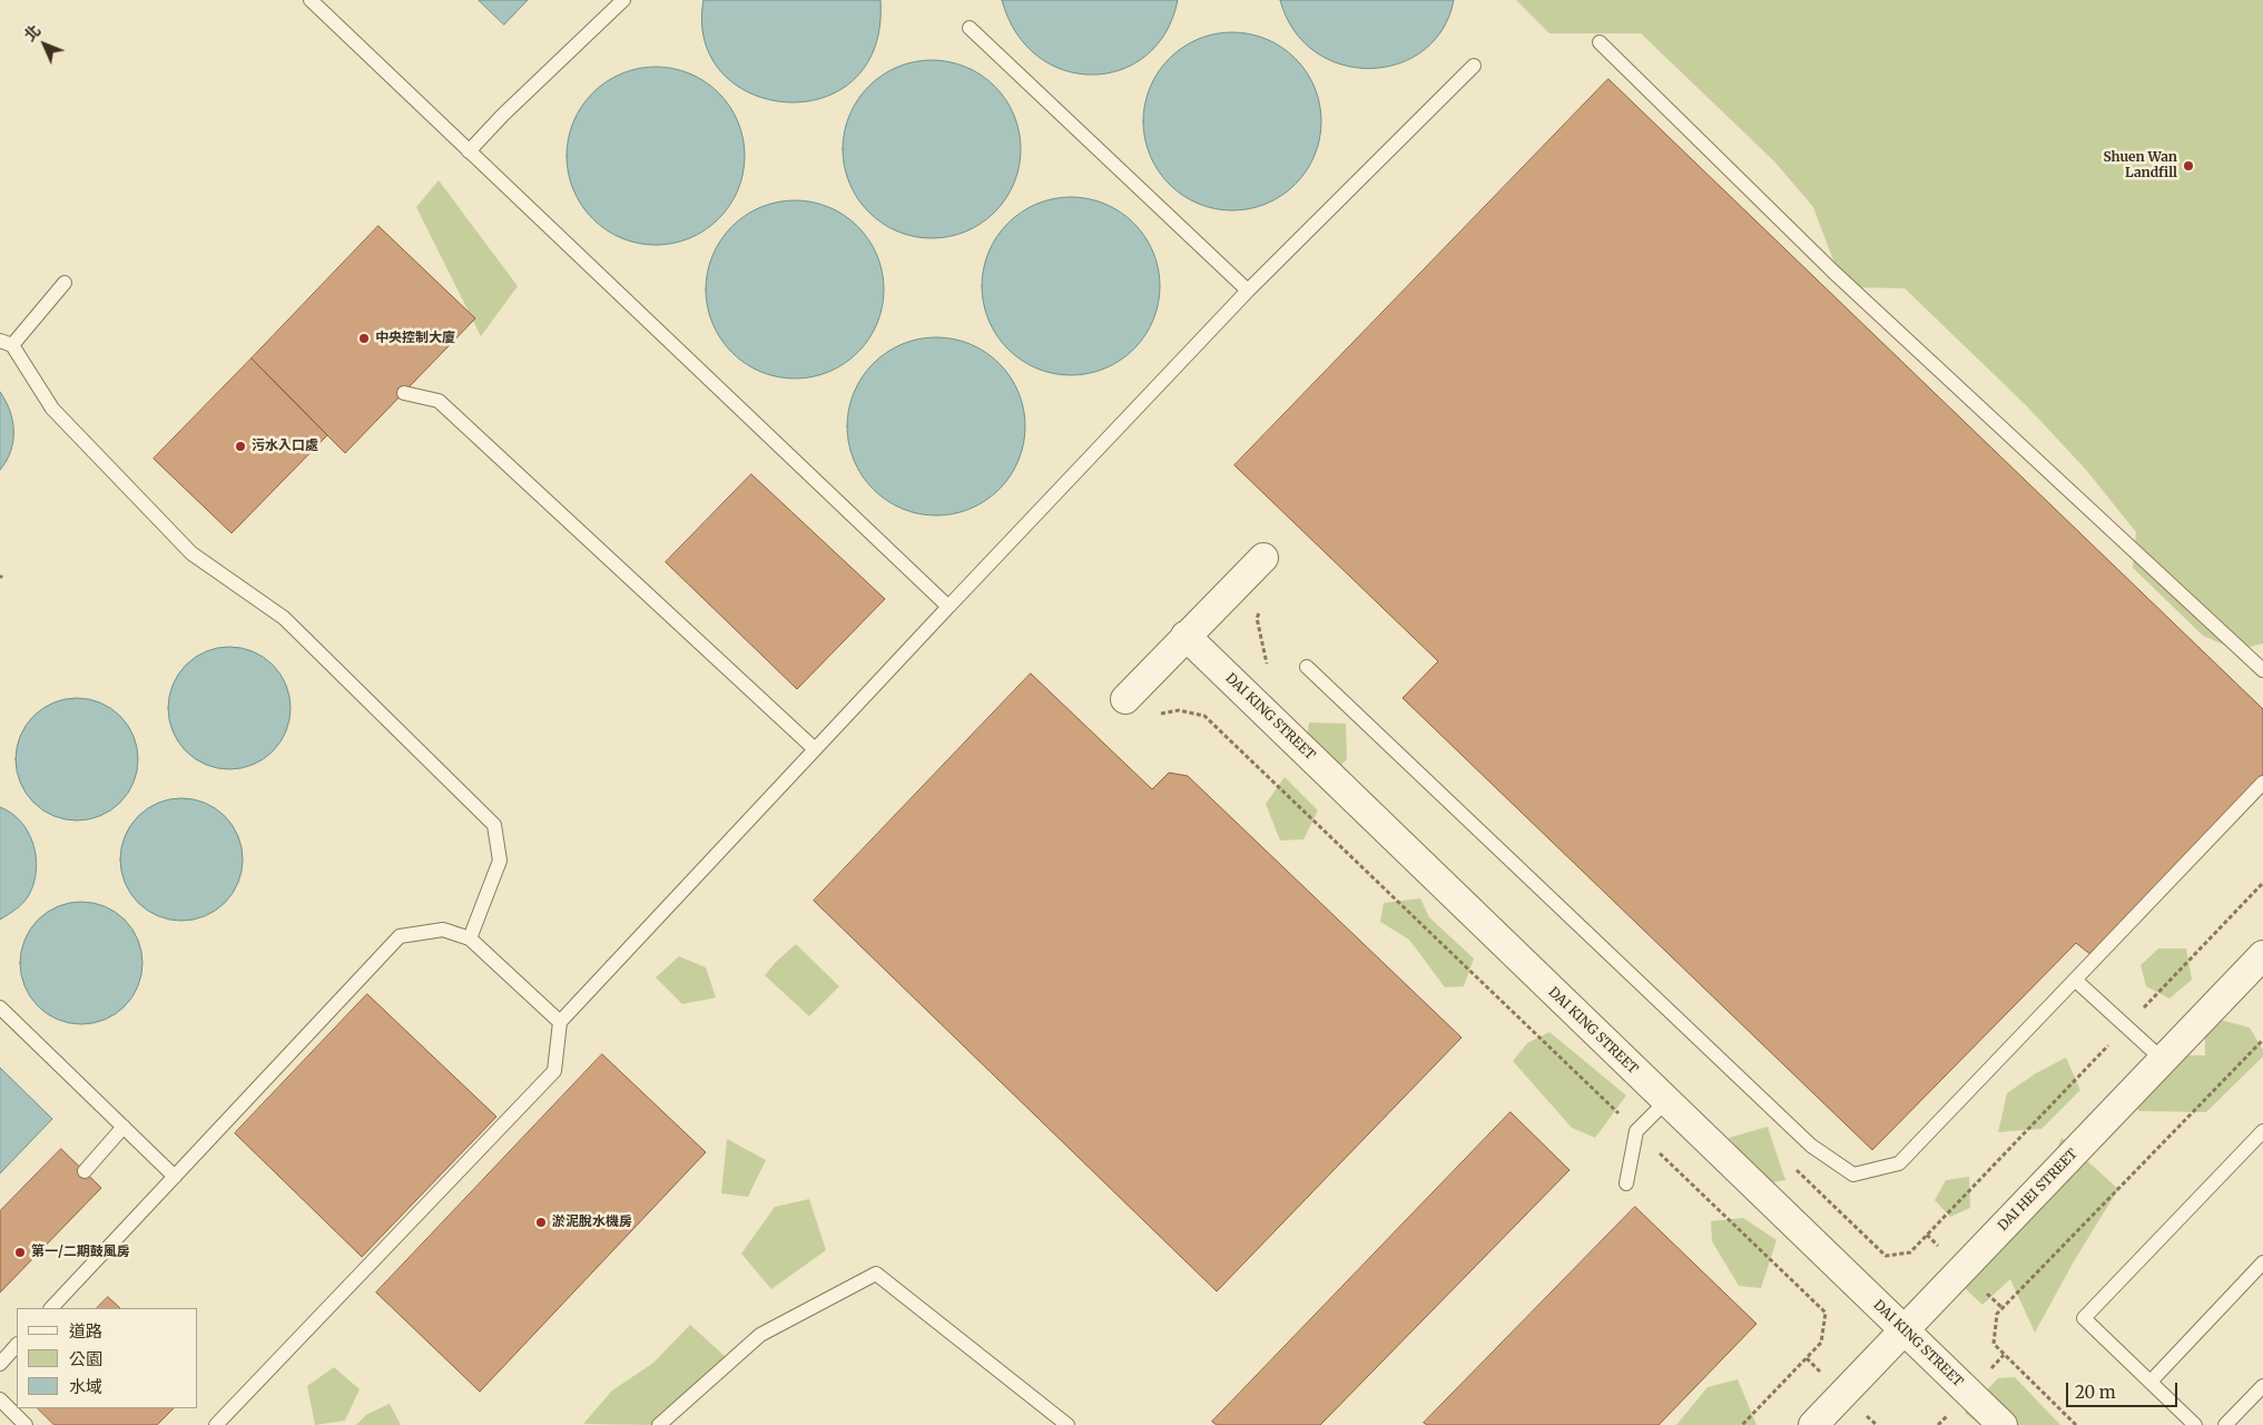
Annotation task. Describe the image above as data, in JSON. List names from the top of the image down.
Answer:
{
  "streets": {
    "street": ["DAI KING STREET", "DAI HEI STREET"]
  },
  "crossings": [
    ["DAI KING STREET", "DAI HEI STREET"]
  ],
  "places": [
    "Shuen Wan Landfill",
    "中央控制大廈",
    "污水入口處",
    "淤泥脫水機房",
    "第一/二期鼓風房"
  ],
  "legend": ["道路", "公園", "水域"],
  "scale_bar": "20 m",
  "north": "top left"
}
